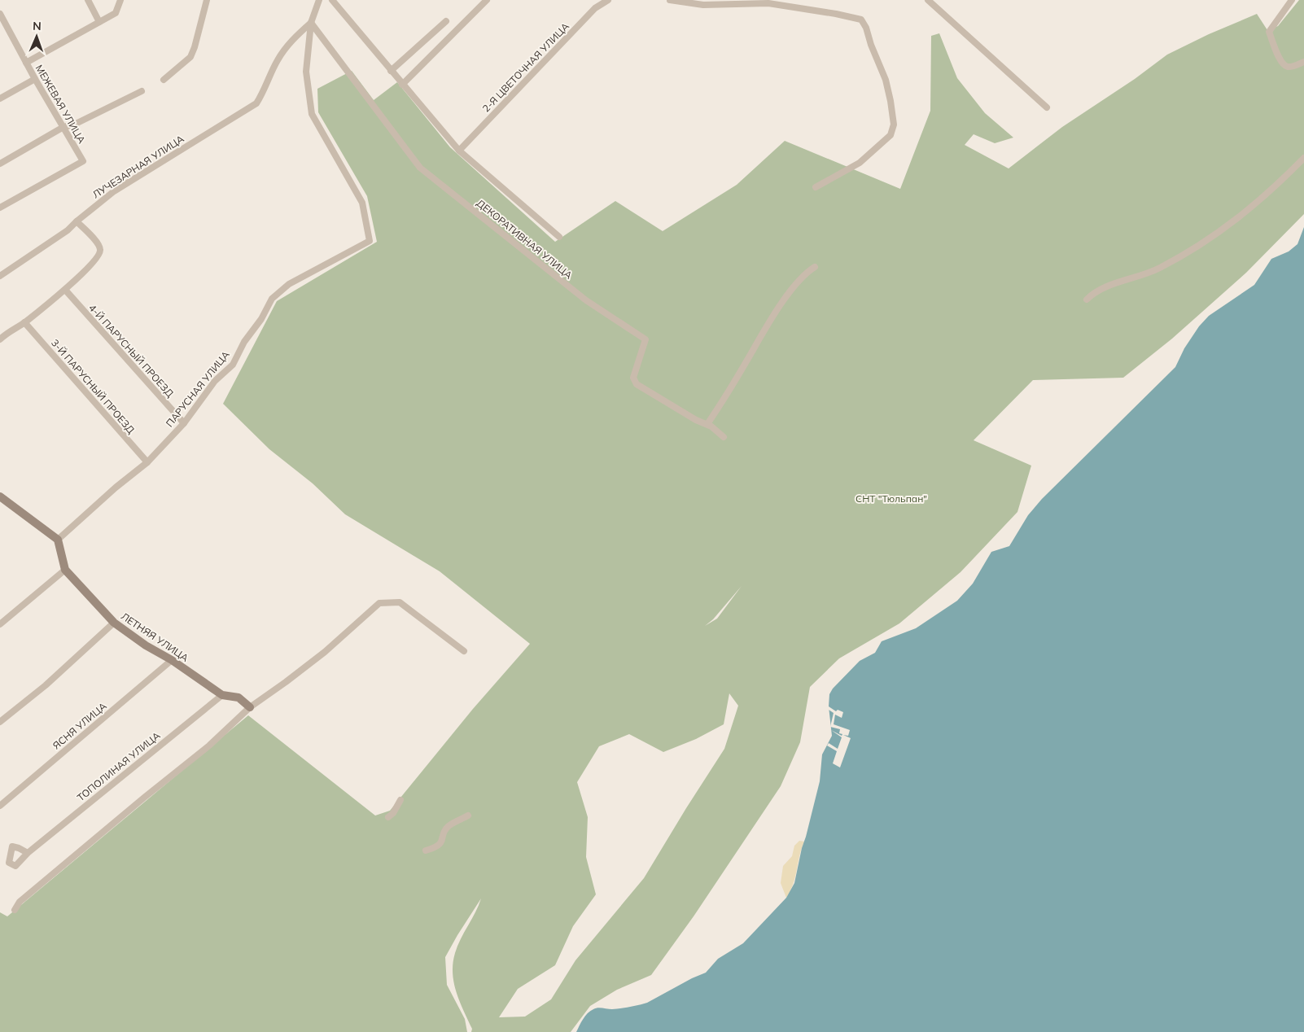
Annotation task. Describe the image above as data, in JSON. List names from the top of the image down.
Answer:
{
  "streets": {
    "street": [
      "2-Я ЦВЕТОЧНАЯ УЛИЦА",
      "МЕЖЕВАЯ УЛИЦА",
      "ЛУЧЕЗАРНАЯ УЛИЦА",
      "ДЕКОРАТИВНАЯ УЛИЦА",
      "4-Й ПАРУСНЫЙ ПРОЕЗД",
      "3-Й ПАРУСНЫЙ ПРОЕЗД",
      "ПАРУСНАЯ УЛИЦА",
      "ЛЕТНЯЯ УЛИЦА",
      "ЯСНЯ УЛИЦА",
      "ТОПОЛИНАЯ УЛИЦА"
    ]
  },
  "crossings": [
    ["ЛУЧЕЗАРНАЯ УЛИЦА", "ДЕКОРАТИВНАЯ УЛИЦА"],
    ["ЛУЧЕЗАРНАЯ УЛИЦА", "ПАРУСНАЯ УЛИЦА"],
    ["ДЕКОРАТИВНАЯ УЛИЦА", "ПАРУСНАЯ УЛИЦА"],
    ["4-Й ПАРУСНЫЙ ПРОЕЗД", "ПАРУСНАЯ УЛИЦА"],
    ["3-Й ПАРУСНЫЙ ПРОЕЗД", "ПАРУСНАЯ УЛИЦА"],
    ["ПАРУСНАЯ УЛИЦА", "ЛЕТНЯЯ УЛИЦА"],
    ["ЛЕТНЯЯ УЛИЦА", "ЯСНЯ УЛИЦА"],
    ["ЛЕТНЯЯ УЛИЦА", "ТОПОЛИНАЯ УЛИЦА"]
  ],
  "parks": ["СНТ \"Тюльпан\""],
  "north": "top"
}
